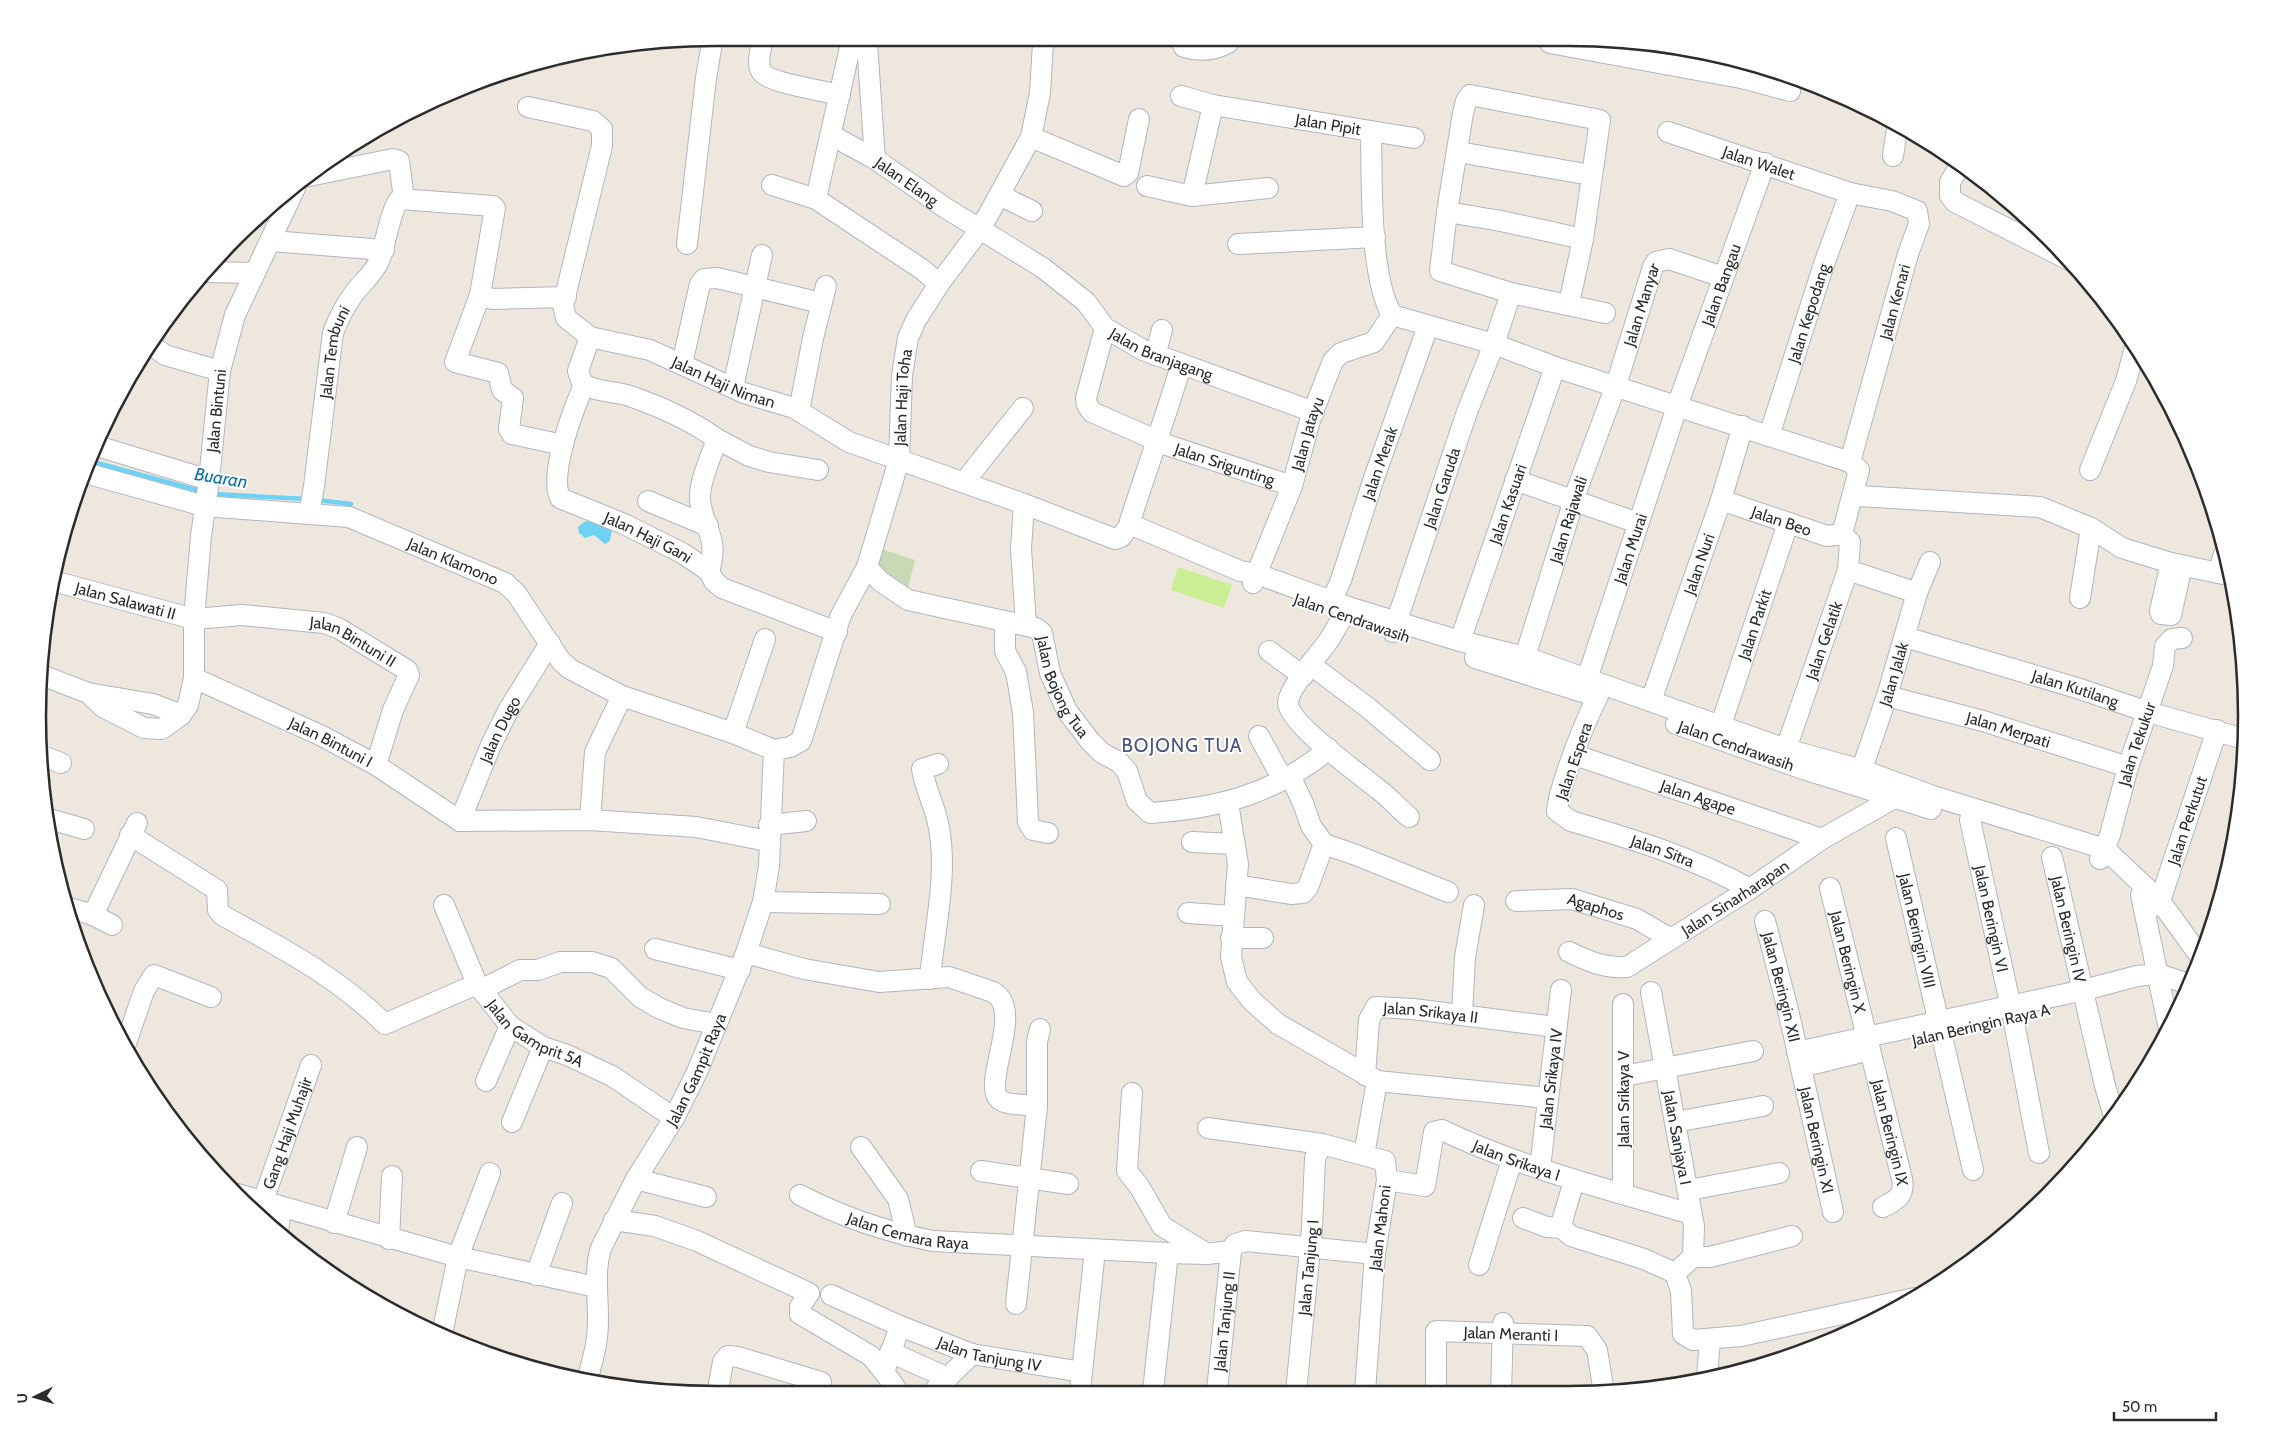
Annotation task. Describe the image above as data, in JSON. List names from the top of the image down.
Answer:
{
  "streets": {
    "street": [
      "Jalan Pipit",
      "Jalan Walet",
      "Jalan Elang",
      "Jalan Bangau",
      "Jalan Kenari",
      "Jalan Manyar",
      "Jalan Kepodang",
      "Jalan Branjagang",
      "Jalan Tembuni",
      "Jalan Haji Niman",
      "Jalan Haji Toha",
      "Jalan Bintuni",
      "Jalan Jatayu",
      "Jalan Merak",
      "Jalan Srigunting",
      "Jalan Garuda",
      "Jalan Kasuari",
      "Jalan Rajawali",
      "Jalan Beo",
      "Jalan Haji Gani",
      "Jalan Murai",
      "Jalan Klamono",
      "Jalan Nuri",
      "Jalan Salawati II",
      "Jalan Cendrawasih",
      "Jalan Parkit",
      "Jalan Gelatik",
      "Jalan Bintuni II",
      "Jalan Jalak",
      "Jalan Bojong Tua",
      "Jalan Kutilang",
      "Jalan Dugo",
      "Jalan Merpati",
      "Jalan Bintuni I",
      "Jalan Tekukur",
      "Jalan Espera",
      "Jalan Agape",
      "Jalan Perkutut",
      "Jalan Sitra",
      "Jalan Sinarharapan",
      "Agaphos",
      "Jalan Beringin VI",
      "Jalan Beringin IV",
      "Jalan Beringin VIII",
      "Jalan Beringin X",
      "Jalan Beringin XII",
      "Jalan Srikaya II",
      "Jalan Gamprit 5A",
      "Jalan Gampit Raya",
      "Jalan Srikaya IV",
      "Jalan Srikaya V",
      "Gang Haji Muhajir",
      "Jalan Beringin IX",
      "Jalan Sanjaya I",
      "Jalan Beringin XI",
      "Jalan Srikaya I",
      "Jalan Mahoni",
      "Jalan Cemara Raya",
      "Jalan Tanjung I",
      "Jalan Tanjung II",
      "Jalan Meranti I",
      "Jalan Tanjung IV"
    ]
  },
  "crossings": [
    ["Jalan Pipit", "Jalan Jatayu"],
    ["Jalan Walet", "Jalan Bangau"],
    ["Jalan Walet", "Jalan Kenari"],
    ["Jalan Walet", "Jalan Kepodang"],
    ["Jalan Elang", "Jalan Branjagang"],
    ["Jalan Elang", "Jalan Haji Toha"],
    ["Jalan Bangau", "Jalan Manyar"],
    ["Jalan Bangau", "Jalan Murai"],
    ["Jalan Kenari", "Jalan Kepodang"],
    ["Jalan Manyar", "Jalan Rajawali"],
    ["Jalan Branjagang", "Jalan Haji Toha"],
    ["Jalan Branjagang", "Jalan Jatayu"],
    ["Jalan Branjagang", "Jalan Srigunting"],
    ["Jalan Tembuni", "Jalan Klamono"],
    ["Jalan Haji Niman", "Jalan Haji Toha"],
    ["Jalan Haji Niman", "Jalan Cendrawasih"],
    ["Jalan Haji Toha", "Jalan Haji Gani"],
    ["Jalan Haji Toha", "Jalan Klamono"],
    ["Jalan Haji Toha", "Jalan Bojong Tua"],
    ["Jalan Haji Toha", "Jalan Gampit Raya"],
    ["Jalan Bintuni", "Jalan Klamono"],
    ["Jalan Bintuni", "Jalan Salawati II"],
    ["Jalan Bintuni", "Jalan Bintuni II"],
    ["Jalan Bintuni", "Jalan Bintuni I"],
    ["Jalan Jatayu", "Jalan Srigunting"],
    ["Jalan Jatayu", "Jalan Cendrawasih"],
    ["Jalan Merak", "Jalan Cendrawasih"],
    ["Jalan Garuda", "Jalan Cendrawasih"],
    ["Jalan Kasuari", "Jalan Cendrawasih"],
    ["Jalan Rajawali", "Jalan Cendrawasih"],
    ["Jalan Beo", "Jalan Nuri"],
    ["Jalan Beo", "Jalan Parkit"],
    ["Jalan Beo", "Jalan Gelatik"],
    ["Jalan Murai", "Jalan Cendrawasih"],
    ["Jalan Murai", "Jalan Espera"],
    ["Jalan Klamono", "Jalan Dugo"],
    ["Jalan Klamono", "Jalan Gampit Raya"],
    ["Jalan Nuri", "Jalan Cendrawasih"],
    ["Jalan Salawati II", "Jalan Bintuni II"],
    ["Jalan Cendrawasih", "Jalan Parkit"],
    ["Jalan Cendrawasih", "Jalan Gelatik"],
    ["Jalan Cendrawasih", "Jalan Jalak"],
    ["Jalan Cendrawasih", "Jalan Tekukur"],
    ["Jalan Cendrawasih", "Jalan Espera"],
    ["Jalan Cendrawasih", "Jalan Perkutut"],
    ["Jalan Cendrawasih", "Jalan Sinarharapan"],
    ["Jalan Cendrawasih", "Jalan Beringin VI"],
    ["Jalan Bintuni II", "Jalan Bintuni I"],
    ["Jalan Jalak", "Jalan Kutilang"],
    ["Jalan Jalak", "Jalan Merpati"],
    ["Jalan Kutilang", "Jalan Tekukur"],
    ["Jalan Kutilang", "Jalan Perkutut"],
    ["Jalan Dugo", "Jalan Bintuni I"],
    ["Jalan Merpati", "Jalan Tekukur"],
    ["Jalan Espera", "Jalan Agape"],
    ["Jalan Espera", "Jalan Sitra"],
    ["Jalan Agape", "Jalan Sinarharapan"],
    ["Jalan Sitra", "Jalan Sinarharapan"],
    ["Jalan Sinarharapan", "Agaphos"],
    ["Jalan Beringin X", "Jalan Beringin IX"],
    ["Jalan Beringin XII", "Jalan Beringin XI"],
    ["Jalan Srikaya II", "Jalan Srikaya IV"],
    ["Jalan Gamprit 5A", "Jalan Gampit Raya"],
    ["Jalan Srikaya IV", "Jalan Srikaya I"],
    ["Jalan Srikaya V", "Jalan Srikaya I"],
    ["Jalan Sanjaya I", "Jalan Srikaya I"],
    ["Jalan Srikaya I", "Jalan Mahoni"],
    ["Jalan Cemara Raya", "Jalan Tanjung II"]
  ],
  "districts": ["BOJONG TUA"],
  "water": ["Buaran"],
  "scale_bar": "50 m",
  "north": "left"
}
